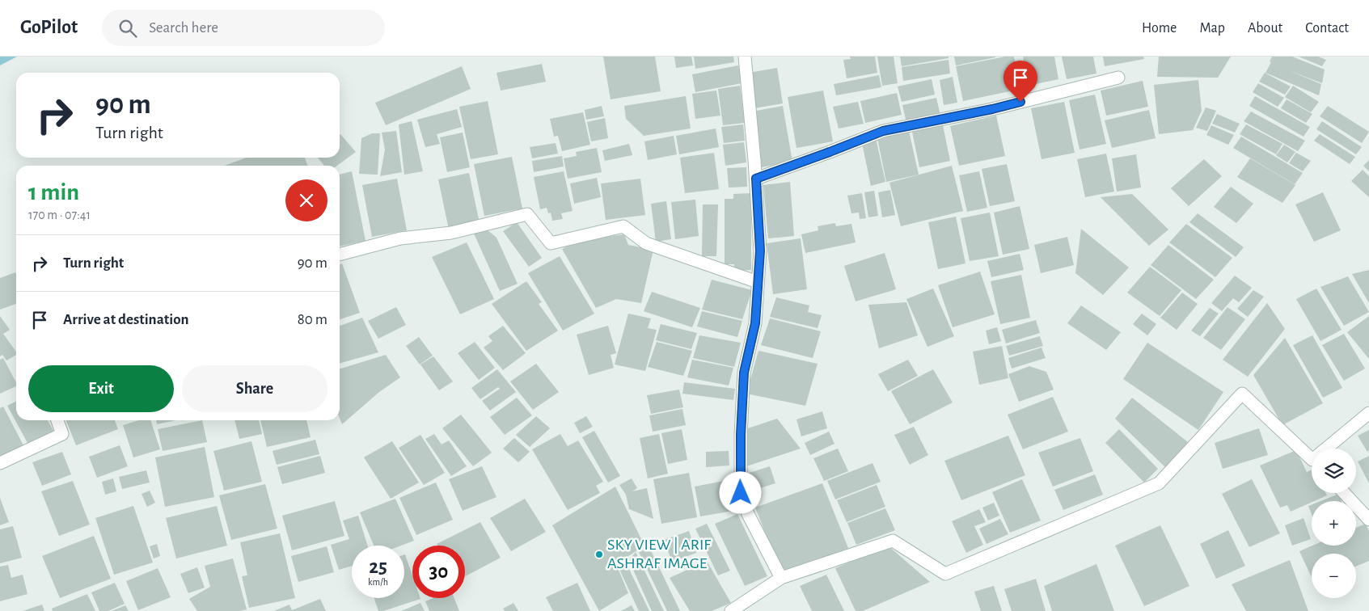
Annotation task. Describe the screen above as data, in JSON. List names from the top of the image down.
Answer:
{
  "places": ["SKY VIEW | ARIF ASHRAF IMAGE"],
  "page": {
    "header": "GoPilot",
    "search": "Search here",
    "nav": [
      "Home",
      "Map",
      "About",
      "Contact"
    ],
    "turn": ["90 m", "Turn right"],
    "heading": ["1 min", "170 m · 07:41"],
    "list": [
      {
        "name": "Turn right",
        "value": "90 m"
      },
      {
        "name": "Arrive at destination",
        "value": "80 m"
      }
    ],
    "buttons": ["Exit", "Share"],
    "map_buttons": ["+", "−"],
    "speed": "25 km/h",
    "limit": "30"
  }
}
